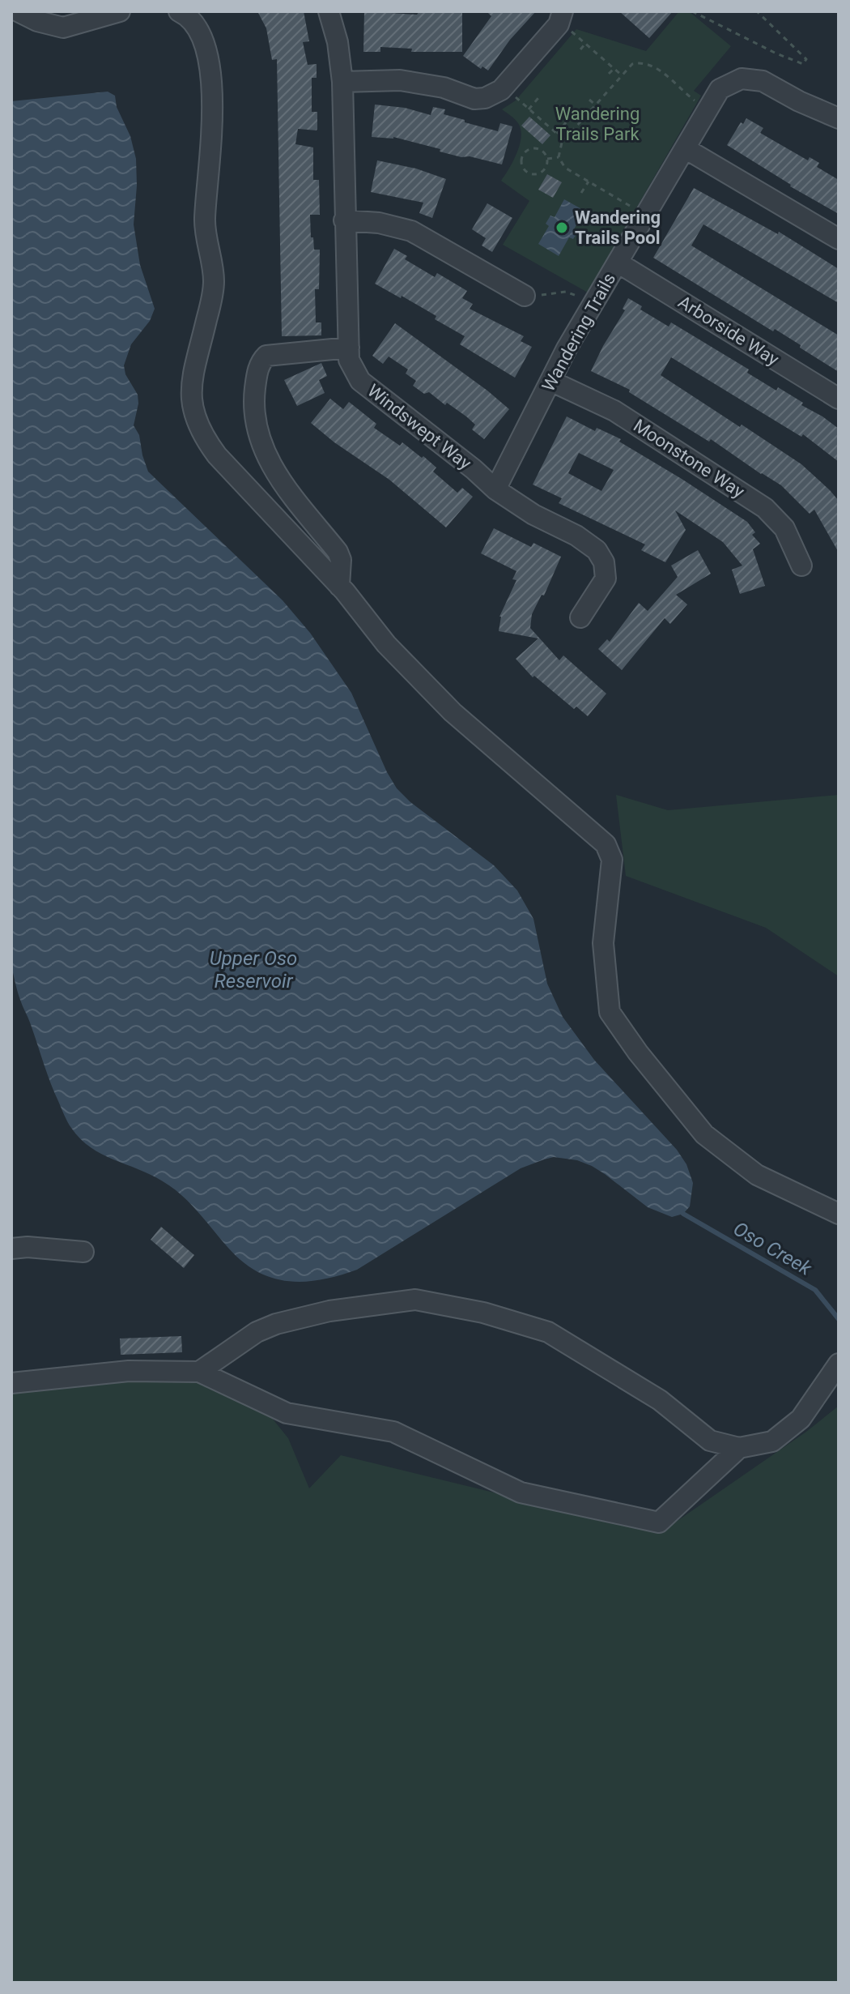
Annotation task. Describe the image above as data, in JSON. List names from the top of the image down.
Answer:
{
  "streets": {
    "street": [
      "Arborside Way",
      "Wandering Trails",
      "Windswept Way",
      "Moonstone Way"
    ]
  },
  "crossings": [
    ["Arborside Way", "Wandering Trails"],
    ["Wandering Trails", "Windswept Way"],
    ["Wandering Trails", "Moonstone Way"]
  ],
  "water": ["Upper Oso Reservoir", "Oso Creek"],
  "parks": ["Wandering Trails Park"],
  "places": ["Wandering Trails Pool"]
}
